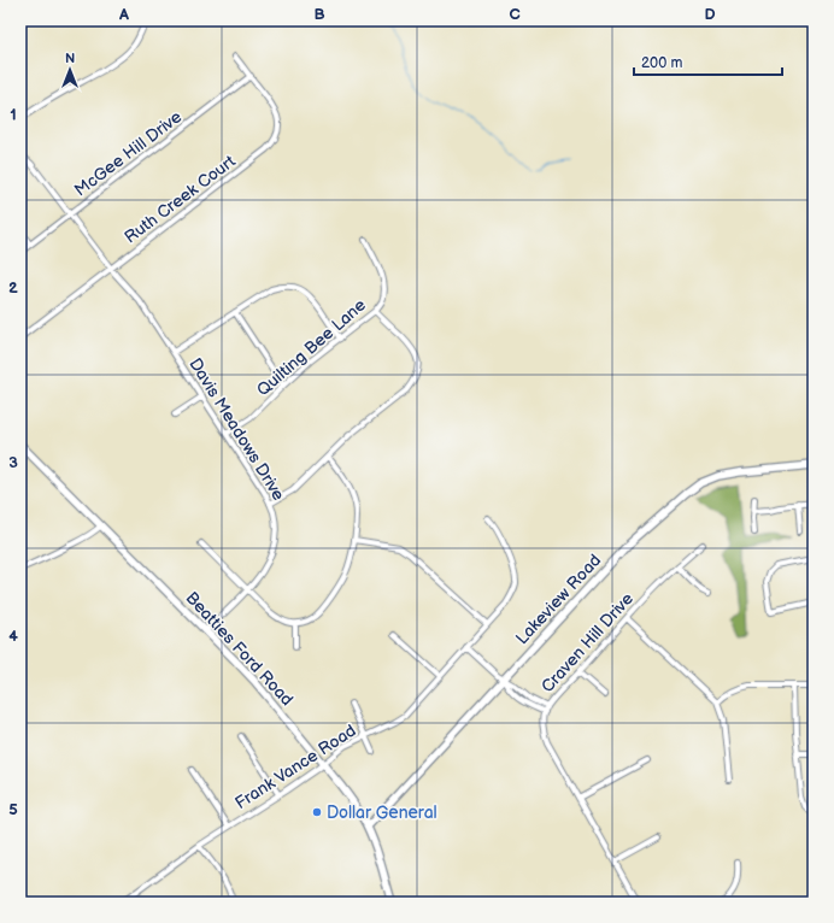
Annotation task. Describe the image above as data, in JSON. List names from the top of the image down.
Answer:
{
  "streets": {
    "main road": ["Lakeview Road", "Beatties Ford Road"],
    "street": [
      "McGee Hill Drive",
      "Ruth Creek Court",
      "Quilting Bee Lane",
      "Davis Meadows Drive",
      "Craven Hill Drive",
      "Frank Vance Road"
    ]
  },
  "crossings": [
    ["McGee Hill Drive", "Ruth Creek Court"],
    ["McGee Hill Drive", "Davis Meadows Drive"],
    ["Ruth Creek Court", "Davis Meadows Drive"],
    ["Quilting Bee Lane", "Davis Meadows Drive"],
    ["Davis Meadows Drive", "Beatties Ford Road"],
    ["Lakeview Road", "Beatties Ford Road"],
    ["Beatties Ford Road", "Frank Vance Road"]
  ],
  "places": ["Dollar General"],
  "scale_bar": "200 m",
  "north": "top",
  "grid": {
    "columns": [
      "A",
      "B",
      "C",
      "D"
    ],
    "rows": [
      "1",
      "2",
      "3",
      "4",
      "5"
    ]
  }
}
